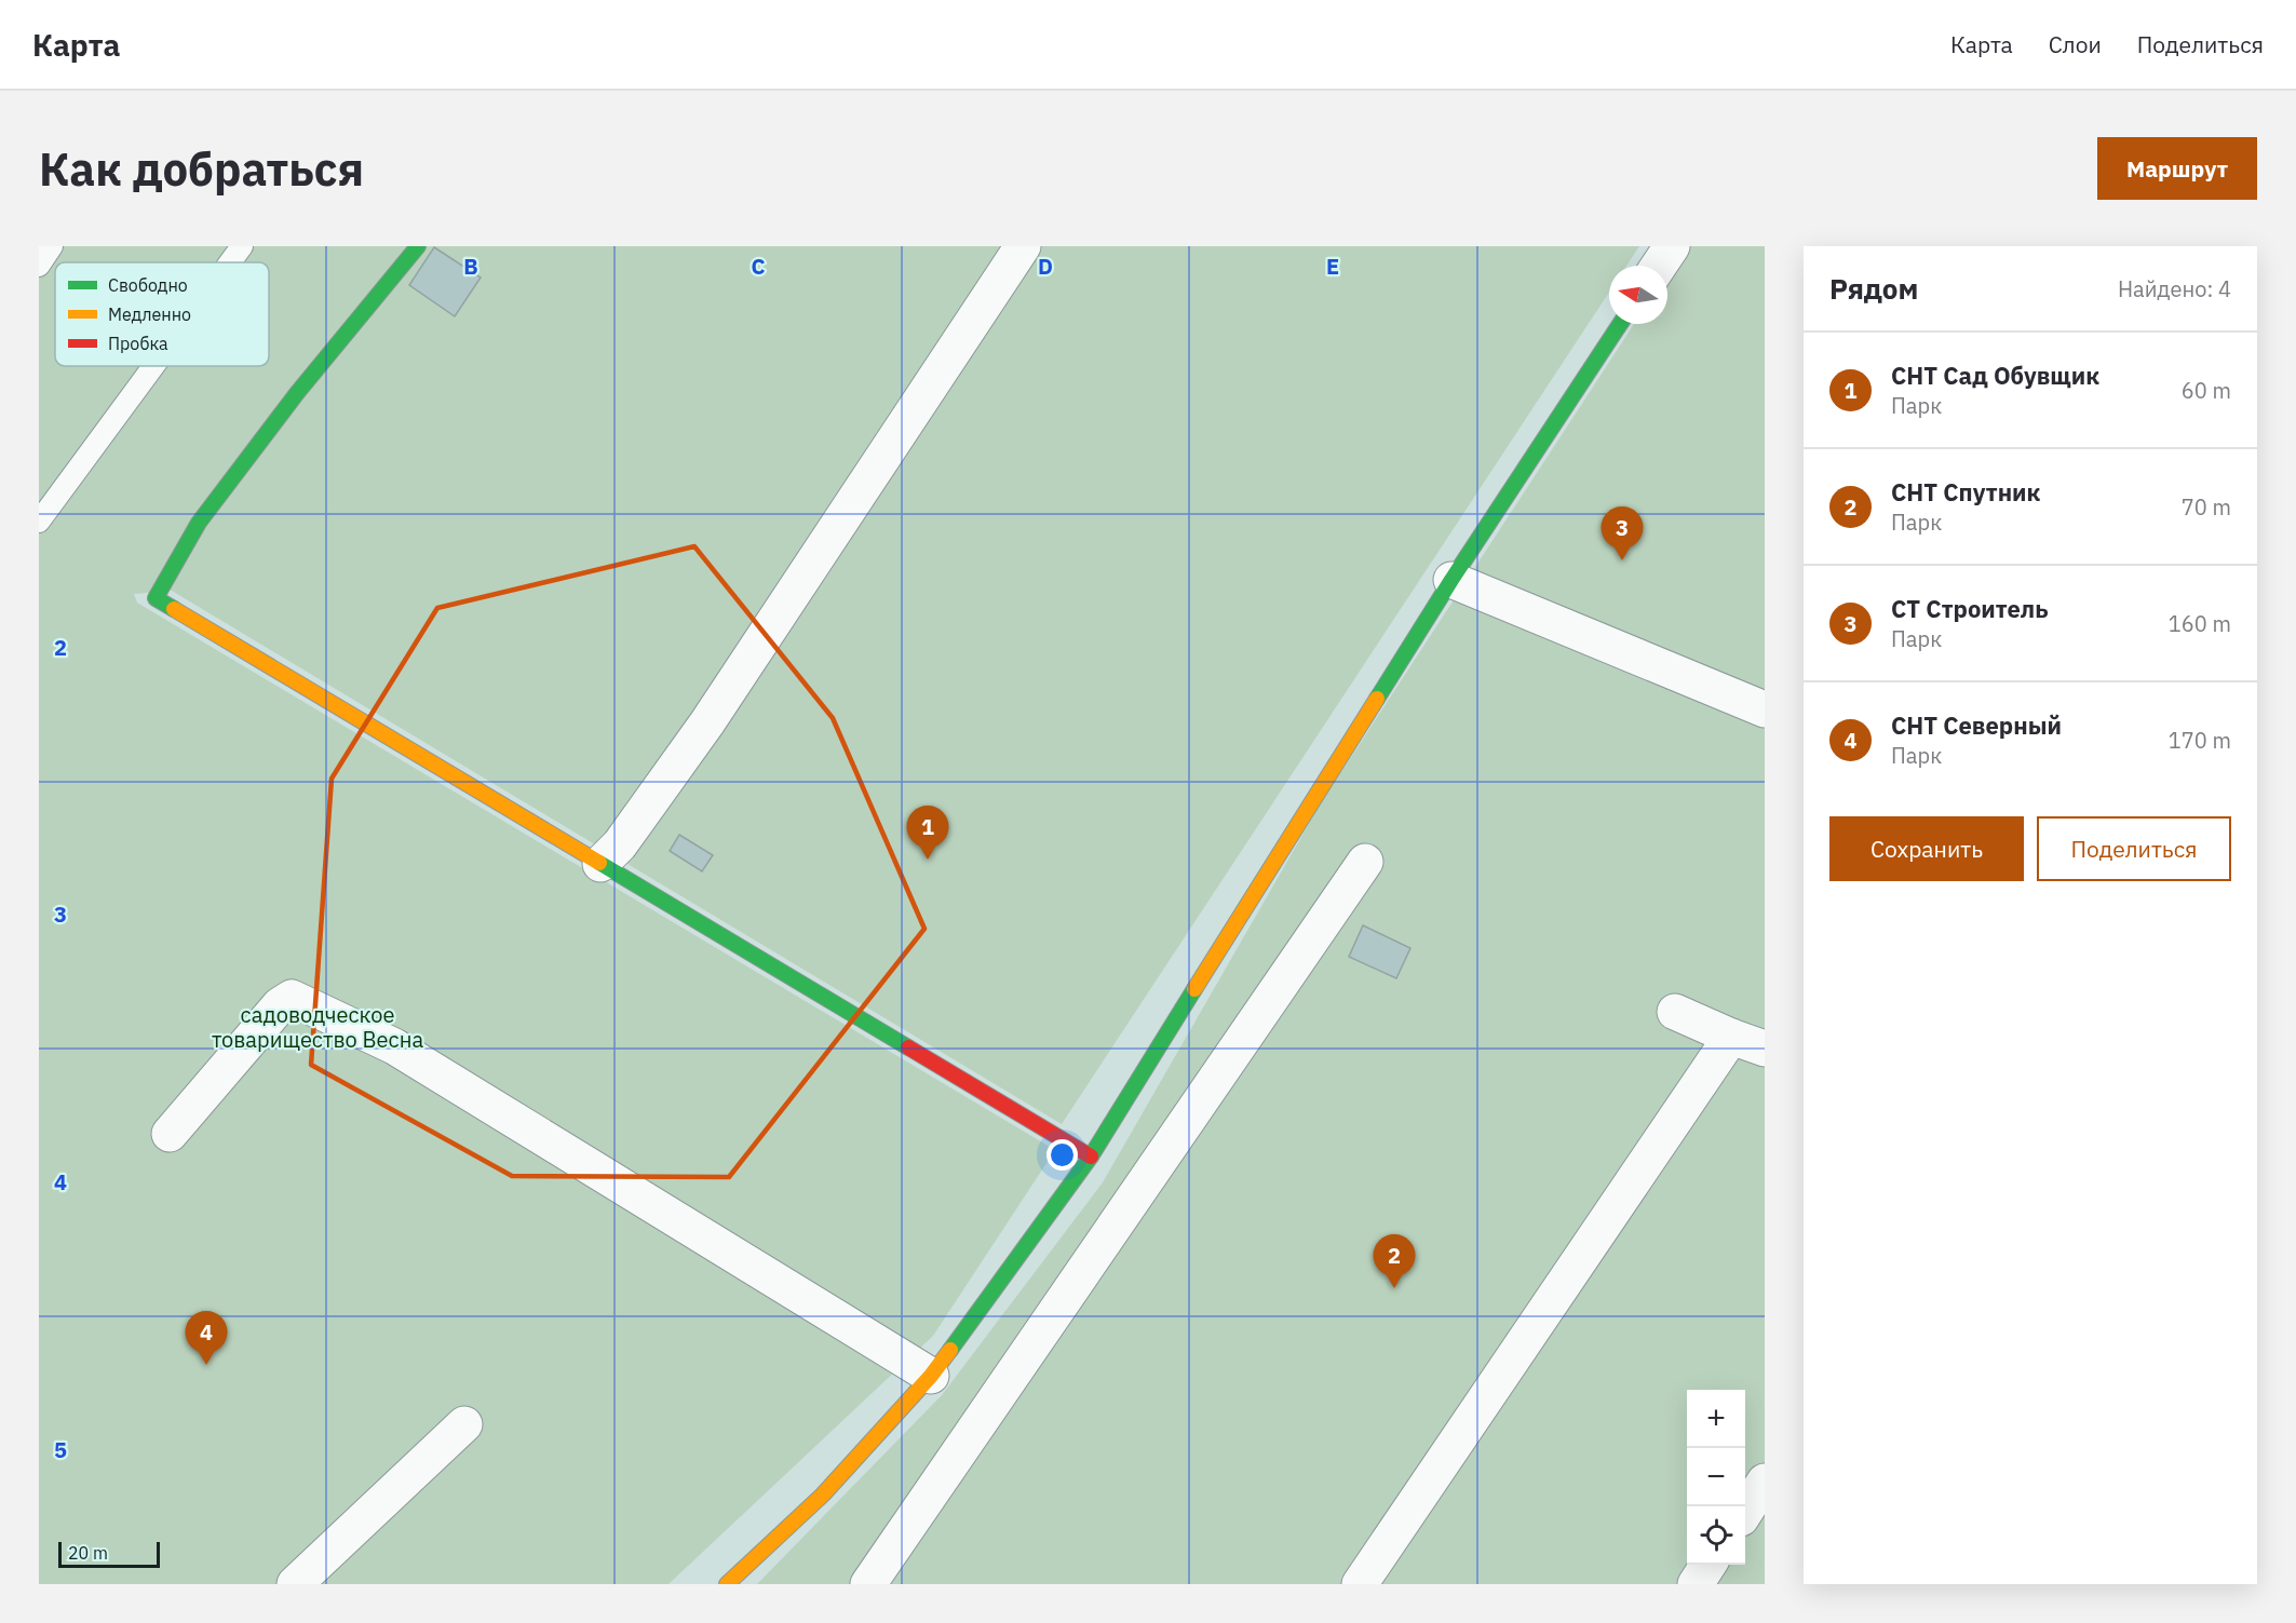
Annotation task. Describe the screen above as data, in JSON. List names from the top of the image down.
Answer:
{
  "parks": ["садоводческое товарищество Весна"],
  "legend": ["Свободно", "Медленно", "Пробка"],
  "scale_bar": "20 m",
  "north": "left",
  "page": {
    "header": "Карта",
    "nav": ["Карта", "Слои", "Поделиться"],
    "buttons": [
      "Маршрут",
      ["Сохранить", "Поделиться"]
    ],
    "title": "Как добраться",
    "heading": ["Рядом", "Найдено: 4"],
    "list": [
      {
        "mark": "1",
        "name": "СНТ Сад Обувщик",
        "note": "Парк",
        "value": "60 m"
      },
      {
        "mark": "2",
        "name": "СНТ Спутник",
        "note": "Парк",
        "value": "70 m"
      },
      {
        "mark": "3",
        "name": "СТ Строитель",
        "note": "Парк",
        "value": "160 m"
      },
      {
        "mark": "4",
        "name": "СНТ Северный",
        "note": "Парк",
        "value": "170 m"
      }
    ],
    "pins": [
      "3",
      "1",
      "2",
      "4"
    ],
    "map_buttons": ["+", "−"],
    "scale": "20 m"
  },
  "grid": {
    "columns": [
      "B",
      "C",
      "D",
      "E"
    ],
    "rows": [
      "2",
      "3",
      "4",
      "5"
    ]
  }
}
